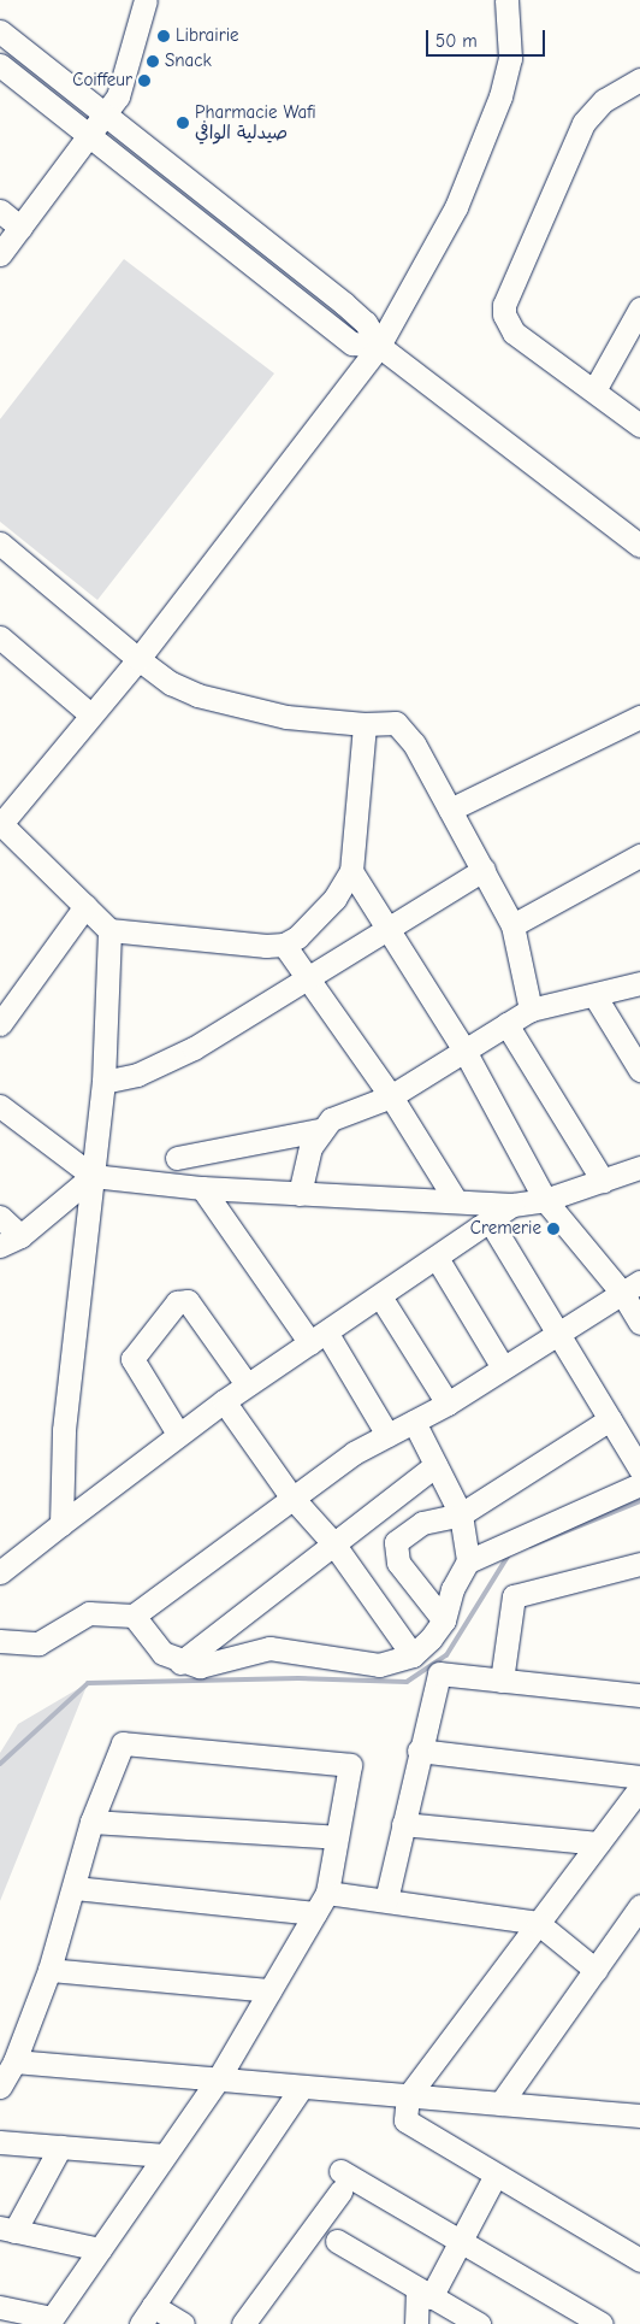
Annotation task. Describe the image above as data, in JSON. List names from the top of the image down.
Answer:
{
  "places": [
    "Librairie",
    "Snack",
    "Coiffeur",
    "Pharmacie Wafi صيدلية الوافي",
    "Cremerie"
  ],
  "scale_bar": "50 m"
}
